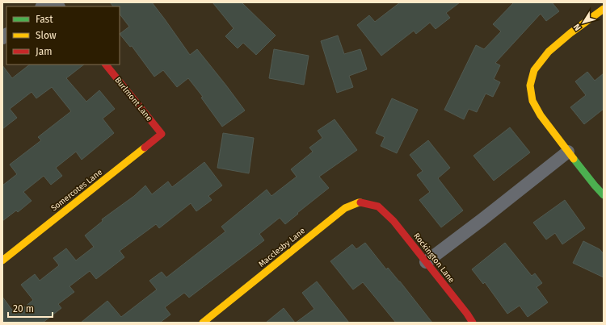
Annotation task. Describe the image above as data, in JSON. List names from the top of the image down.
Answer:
{
  "streets": {
    "street": [
      "Burlmont Lane",
      "Somercotes Lane",
      "Macclesby Lane",
      "Rockington Lane"
    ]
  },
  "crossings": [
    ["Burlmont Lane", "Somercotes Lane"],
    ["Macclesby Lane", "Rockington Lane"]
  ],
  "legend": ["Fast", "Slow", "Jam"],
  "scale_bar": "20 m",
  "north": "bottom left"
}
